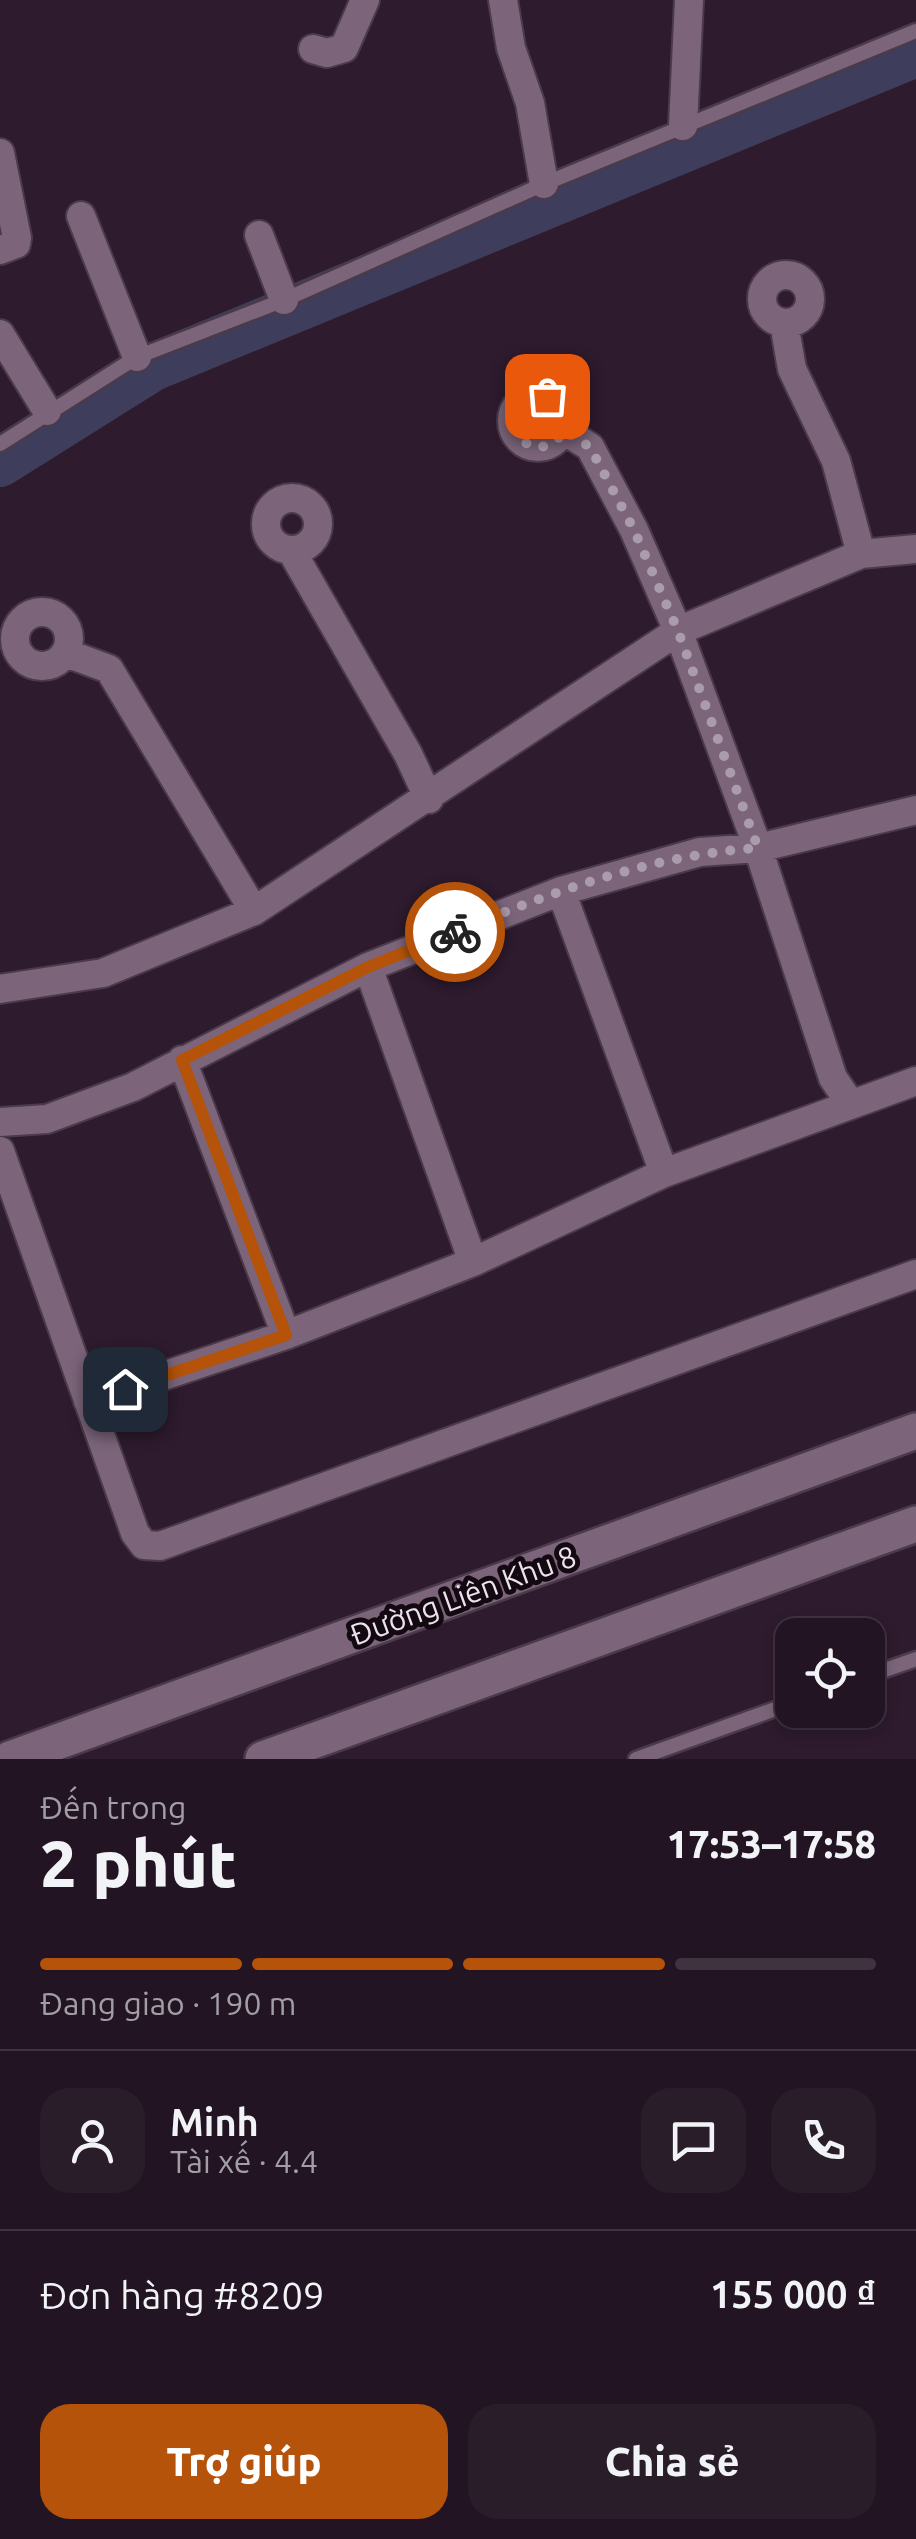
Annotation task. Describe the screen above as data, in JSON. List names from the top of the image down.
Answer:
{
  "streets": {
    "street": ["Đường Liên Khu 8"]
  },
  "page": {
    "heading": ["2 phút", "Đến trong", "17:53–17:58"],
    "panel": [
      "Minh",
      "Tài xế · 4.4",
      "Đơn hàng #8209",
      "155 000 ₫"
    ],
    "bar": "Đang giao · 190 m",
    "buttons": ["Trợ giúp", "Chia sẻ"]
  }
}
